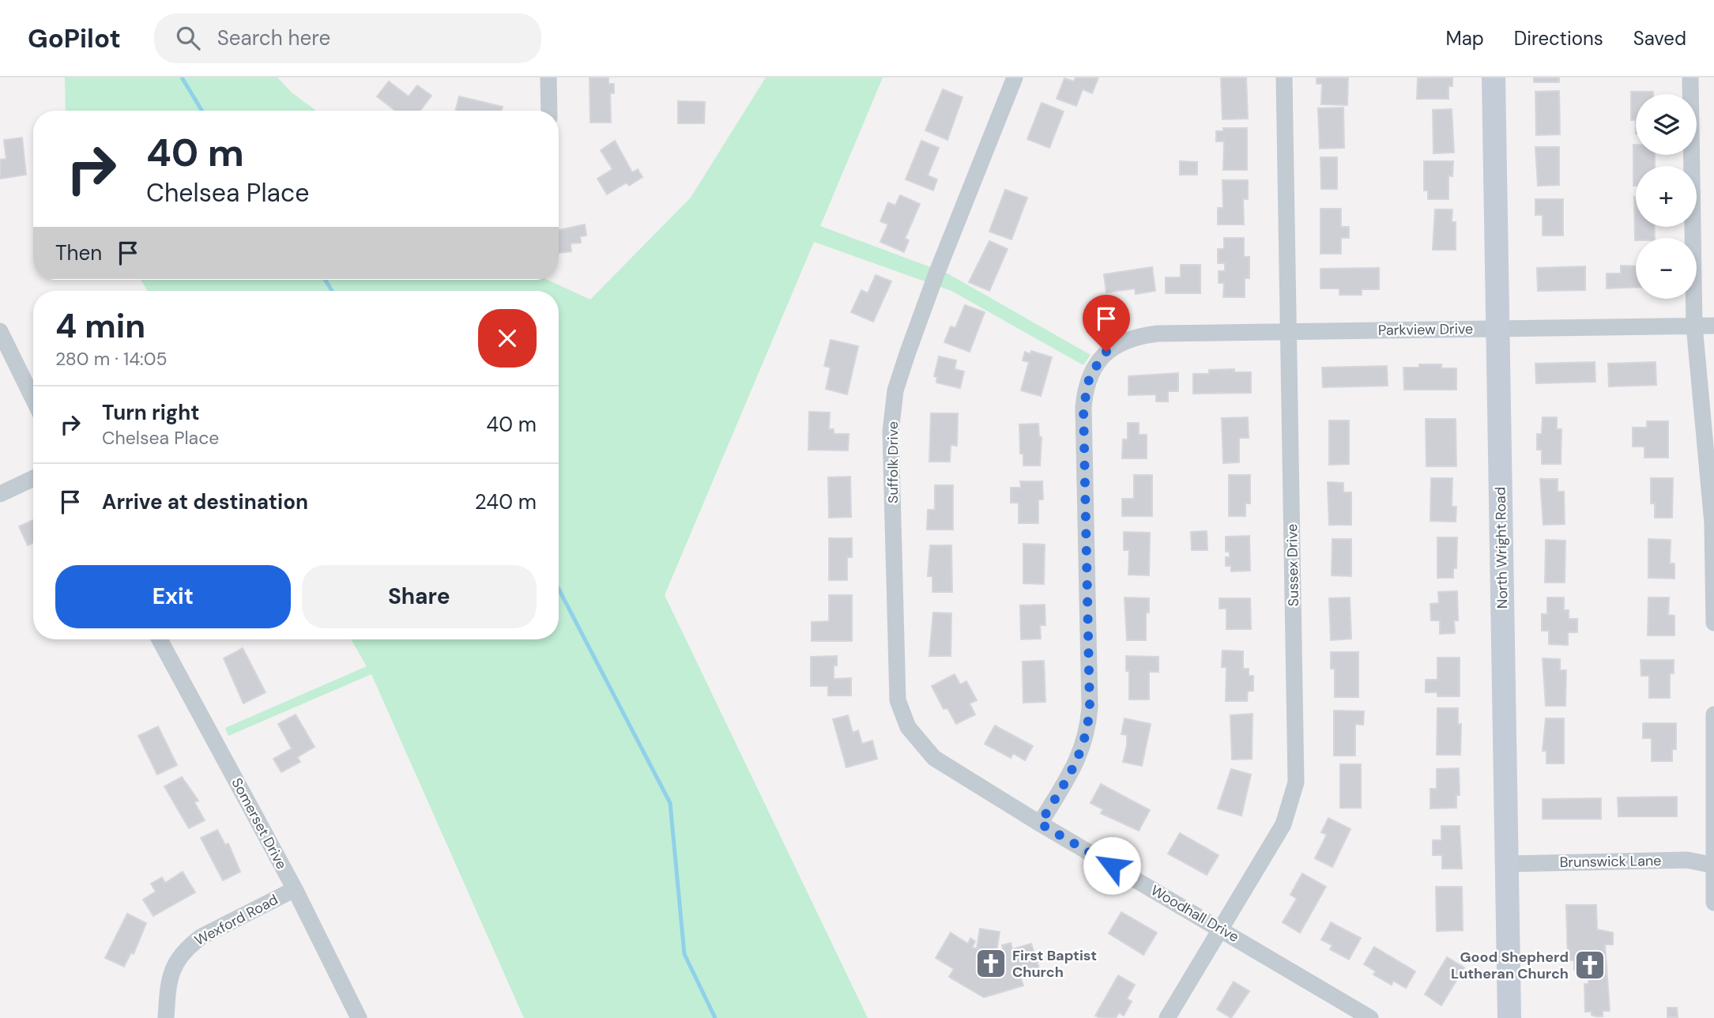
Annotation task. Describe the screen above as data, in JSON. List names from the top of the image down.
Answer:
{
  "streets": {
    "main road": ["North Wright Road"],
    "street": [
      "Parkview Drive",
      "Suffolk Drive",
      "Sussex Drive",
      "Somerset Drive",
      "Brunswick Lane",
      "Woodhall Drive",
      "Wexford Road"
    ]
  },
  "crossings": [
    ["Parkview Drive", "North Wright Road"],
    ["Parkview Drive", "Sussex Drive"],
    ["Parkview Drive", "Woodhall Drive"],
    ["Suffolk Drive", "Woodhall Drive"],
    ["North Wright Road", "Brunswick Lane"],
    ["Sussex Drive", "Woodhall Drive"],
    ["Somerset Drive", "Wexford Road"]
  ],
  "places": {
    "church": ["First Baptist Church", "Good Shepherd Lutheran Church"]
  },
  "page": {
    "header": "GoPilot",
    "search": "Search here",
    "nav": ["Map", "Directions", "Saved"],
    "map_buttons": ["+", "−"],
    "turn": ["40 m", "Chelsea Place"],
    "then": "Then",
    "heading": ["4 min", "280 m · 14:05"],
    "list": [
      {
        "name": "Turn right",
        "note": "Chelsea Place",
        "value": "40 m"
      },
      {
        "name": "Arrive at destination",
        "value": "240 m"
      }
    ],
    "buttons": ["Exit", "Share"]
  }
}
